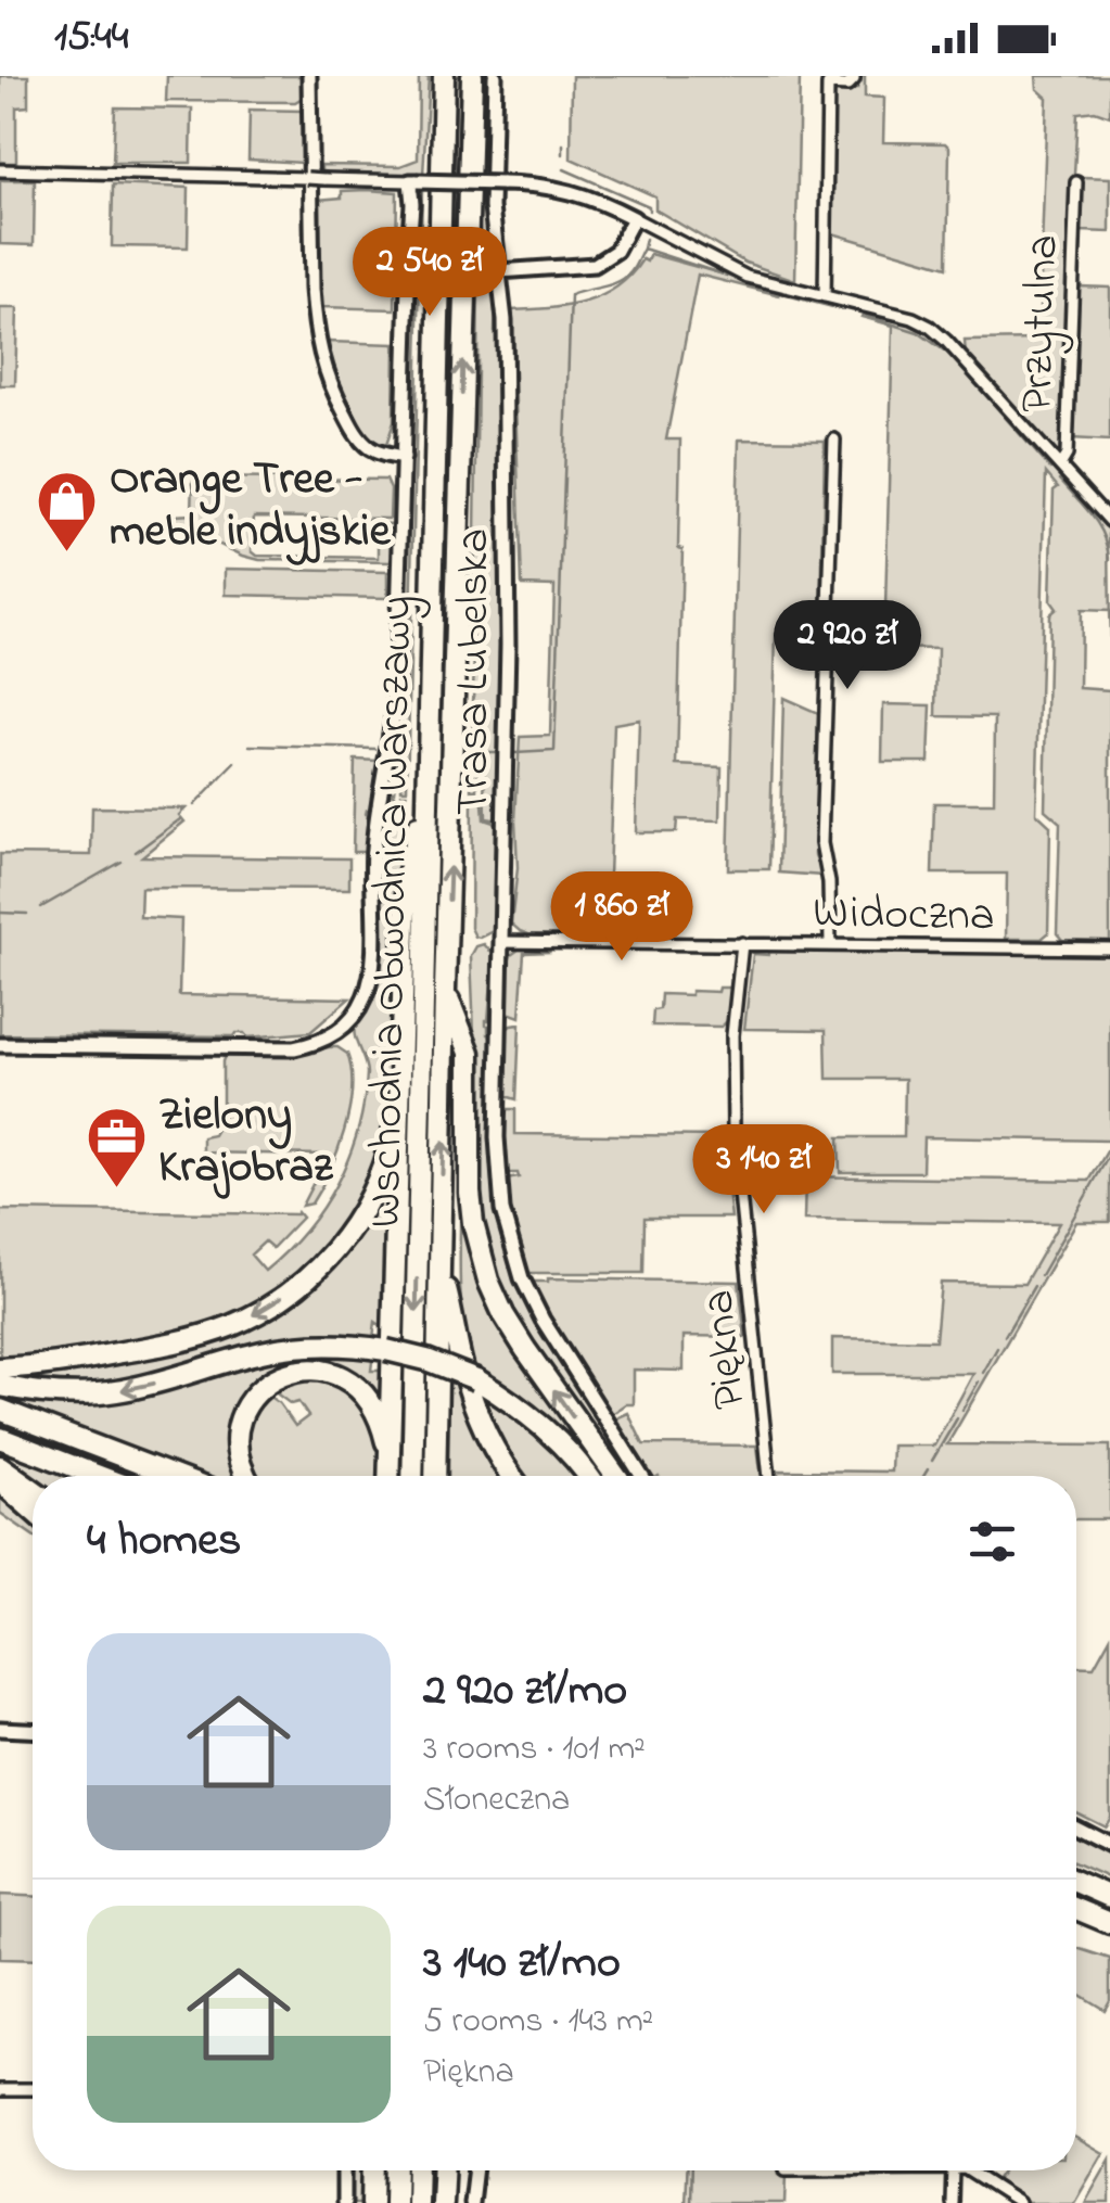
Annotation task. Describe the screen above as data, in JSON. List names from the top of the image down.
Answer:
{
  "streets": {
    "highway": ["Wschodnia Obwodnica Warszawy"],
    "street": [
      "Przytulna",
      "Trasa Lubelska",
      "Widoczna",
      "Piękna"
    ]
  },
  "crossings": [
    ["Trasa Lubelska", "Widoczna"],
    ["Widoczna", "Piękna"]
  ],
  "places": {
    "shop": ["Orange Tree - meble indyjskie"],
    "office": ["Zielony Krajobraz"]
  },
  "page": {
    "status": "15:44",
    "price": [
      "2 540 zł",
      "2 920 zł",
      "1 860 zł",
      "3 140 zł"
    ],
    "heading": "4 homes",
    "list": [
      {
        "name": "2 920 zł/mo",
        "note": "3 rooms · 101 m² · Słoneczna"
      },
      {
        "name": "3 140 zł/mo",
        "note": "5 rooms · 143 m² · Piękna"
      }
    ]
  }
}
